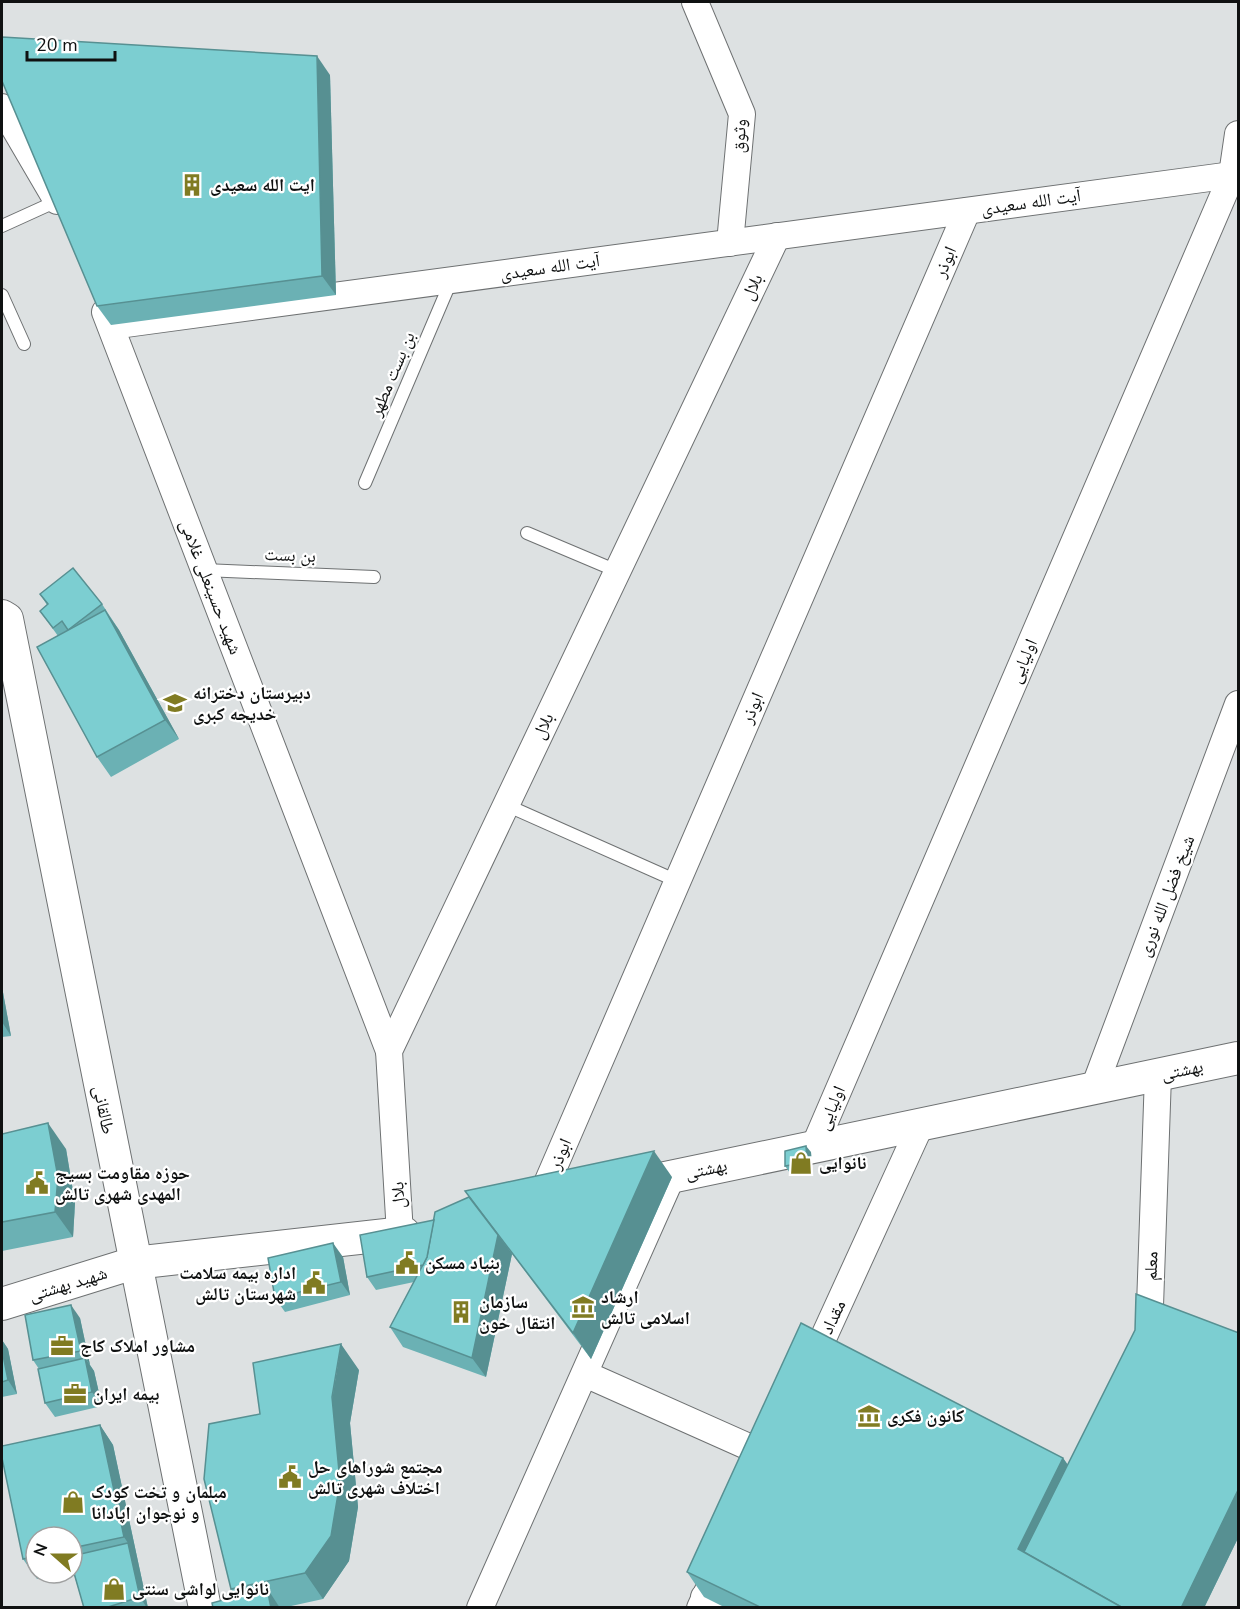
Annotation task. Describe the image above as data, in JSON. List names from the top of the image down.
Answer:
{
  "streets": {
    "street": [
      "وثوق",
      "آیت الله سعیدی",
      "ابوذر",
      "بلال",
      "شهید حسینعلی غلامی",
      "اولیایی",
      "شیخ فضل الله نوری",
      "بهشتی",
      "طالقانی",
      "معلم",
      "شهید بهشتی",
      "مقداد"
    ],
    "lane": ["بن بست مطهر", "بن بست"]
  },
  "crossings": [
    ["وثوق", "آیت الله سعیدی"],
    ["آیت الله سعیدی", "ابوذر"],
    ["آیت الله سعیدی", "بلال"],
    ["آیت الله سعیدی", "بن بست مطهر"],
    ["آیت الله سعیدی", "شهید حسینعلی غلامی"],
    ["آیت الله سعیدی", "اولیایی"],
    ["بلال", "شهید حسینعلی غلامی"],
    ["بن بست", "شهید حسینعلی غلامی"],
    ["اولیایی", "بهشتی"],
    ["شیخ فضل الله نوری", "بهشتی"],
    ["بهشتی", "معلم"],
    ["بهشتی", "مقداد"],
    ["طالقانی", "شهید بهشتی"]
  ],
  "places": {
    "building": ["ایت الله سعیدی", "سازمان انتقال خون"],
    "school or university": ["دبیرستان دخترانه خدیجه کبری"],
    "shop": ["نانوایی", "مبلمان و تخت کودک و نوجوان اپادانا", "نانوایی لواشی سنتی"],
    "public building": [
      "حوزه مقاومت بسیج المهدی شهری تالش",
      "بنیاد مسکن",
      "اداره بیمه سلامت شهرستان تالش",
      "مجتمع شوراهای حل اختلاف شهری تالش"
    ],
    "museum": ["ارشاد اسلامی تالش", "کانون فکری"],
    "office": ["مشاور املاک کاج", "بیمه ایران"]
  },
  "scale_bar": "20 m",
  "north": "left"
}
